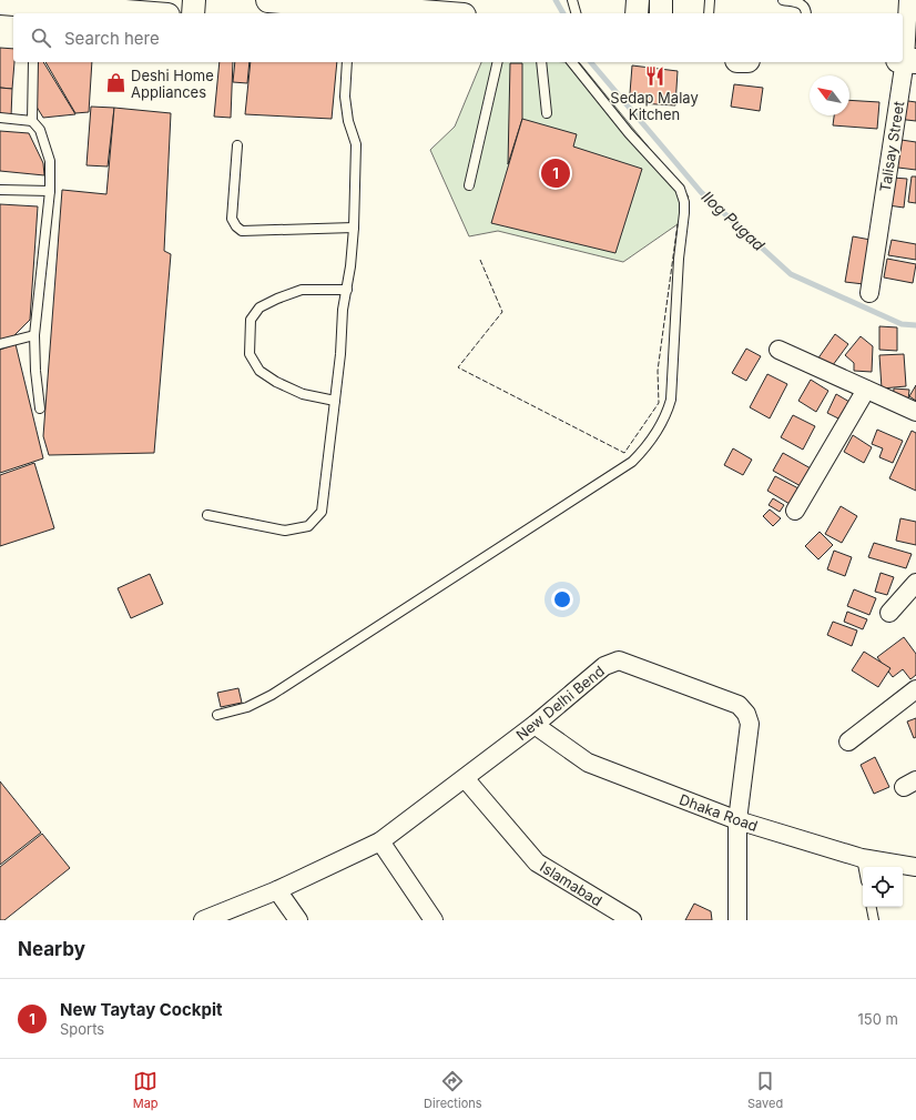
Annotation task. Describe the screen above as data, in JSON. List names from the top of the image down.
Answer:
{
  "streets": {
    "street": [
      "Talisay Street",
      "New Delhi Bend",
      "Dhaka Road",
      "Islamabad"
    ]
  },
  "crossings": [
    ["New Delhi Bend", "Dhaka Road"],
    ["New Delhi Bend", "Islamabad"]
  ],
  "water": ["Ilog Pugad"],
  "places": {
    "restaurant": ["Sedap Malay Kitchen"],
    "shop": ["Deshi Home Appliances"]
  },
  "north": "top left",
  "page": {
    "search": "Search here",
    "pins": "1",
    "heading": "Nearby",
    "list": [
      {
        "mark": "1",
        "name": "New Taytay Cockpit",
        "note": "Sports",
        "value": "150 m"
      }
    ],
    "nav": ["Map", "Directions", "Saved"]
  }
}
